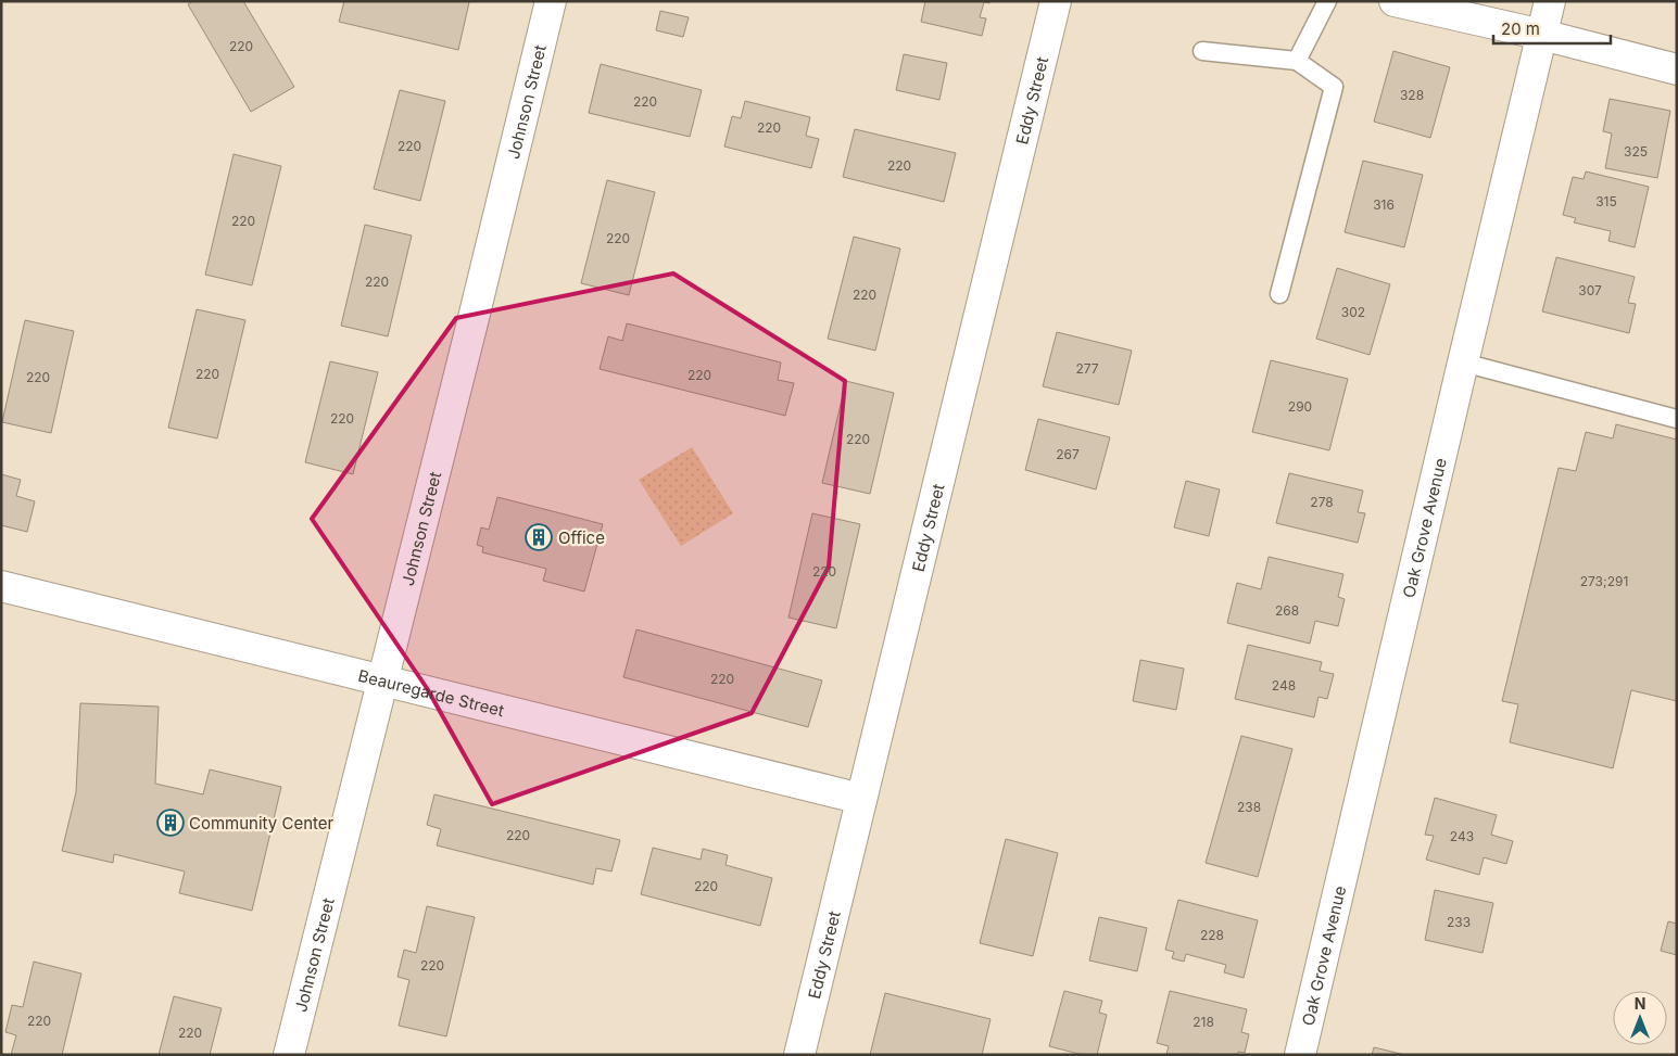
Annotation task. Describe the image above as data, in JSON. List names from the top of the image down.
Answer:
{
  "streets": {
    "street": [
      "Eddy Street",
      "Johnson Street",
      "Oak Grove Avenue",
      "Beauregarde Street"
    ]
  },
  "crossings": [
    ["Eddy Street", "Beauregarde Street"],
    ["Johnson Street", "Beauregarde Street"]
  ],
  "places": {
    "building": ["Office", "Community Center"]
  },
  "house_numbers": [
    "220",
    "328",
    "220",
    "220",
    "220",
    "325",
    "220",
    "315",
    "316",
    "220",
    "220",
    "220",
    "307",
    "220",
    "302",
    "277",
    "220",
    "220",
    "220",
    "290",
    "220",
    "220",
    "267",
    "278",
    "220",
    "273;291",
    "268",
    "220",
    "248",
    "238",
    "220",
    "243",
    "220",
    "233",
    "228",
    "220",
    "220",
    "218",
    "220"
  ],
  "scale_bar": "20 m",
  "north": "top"
}
